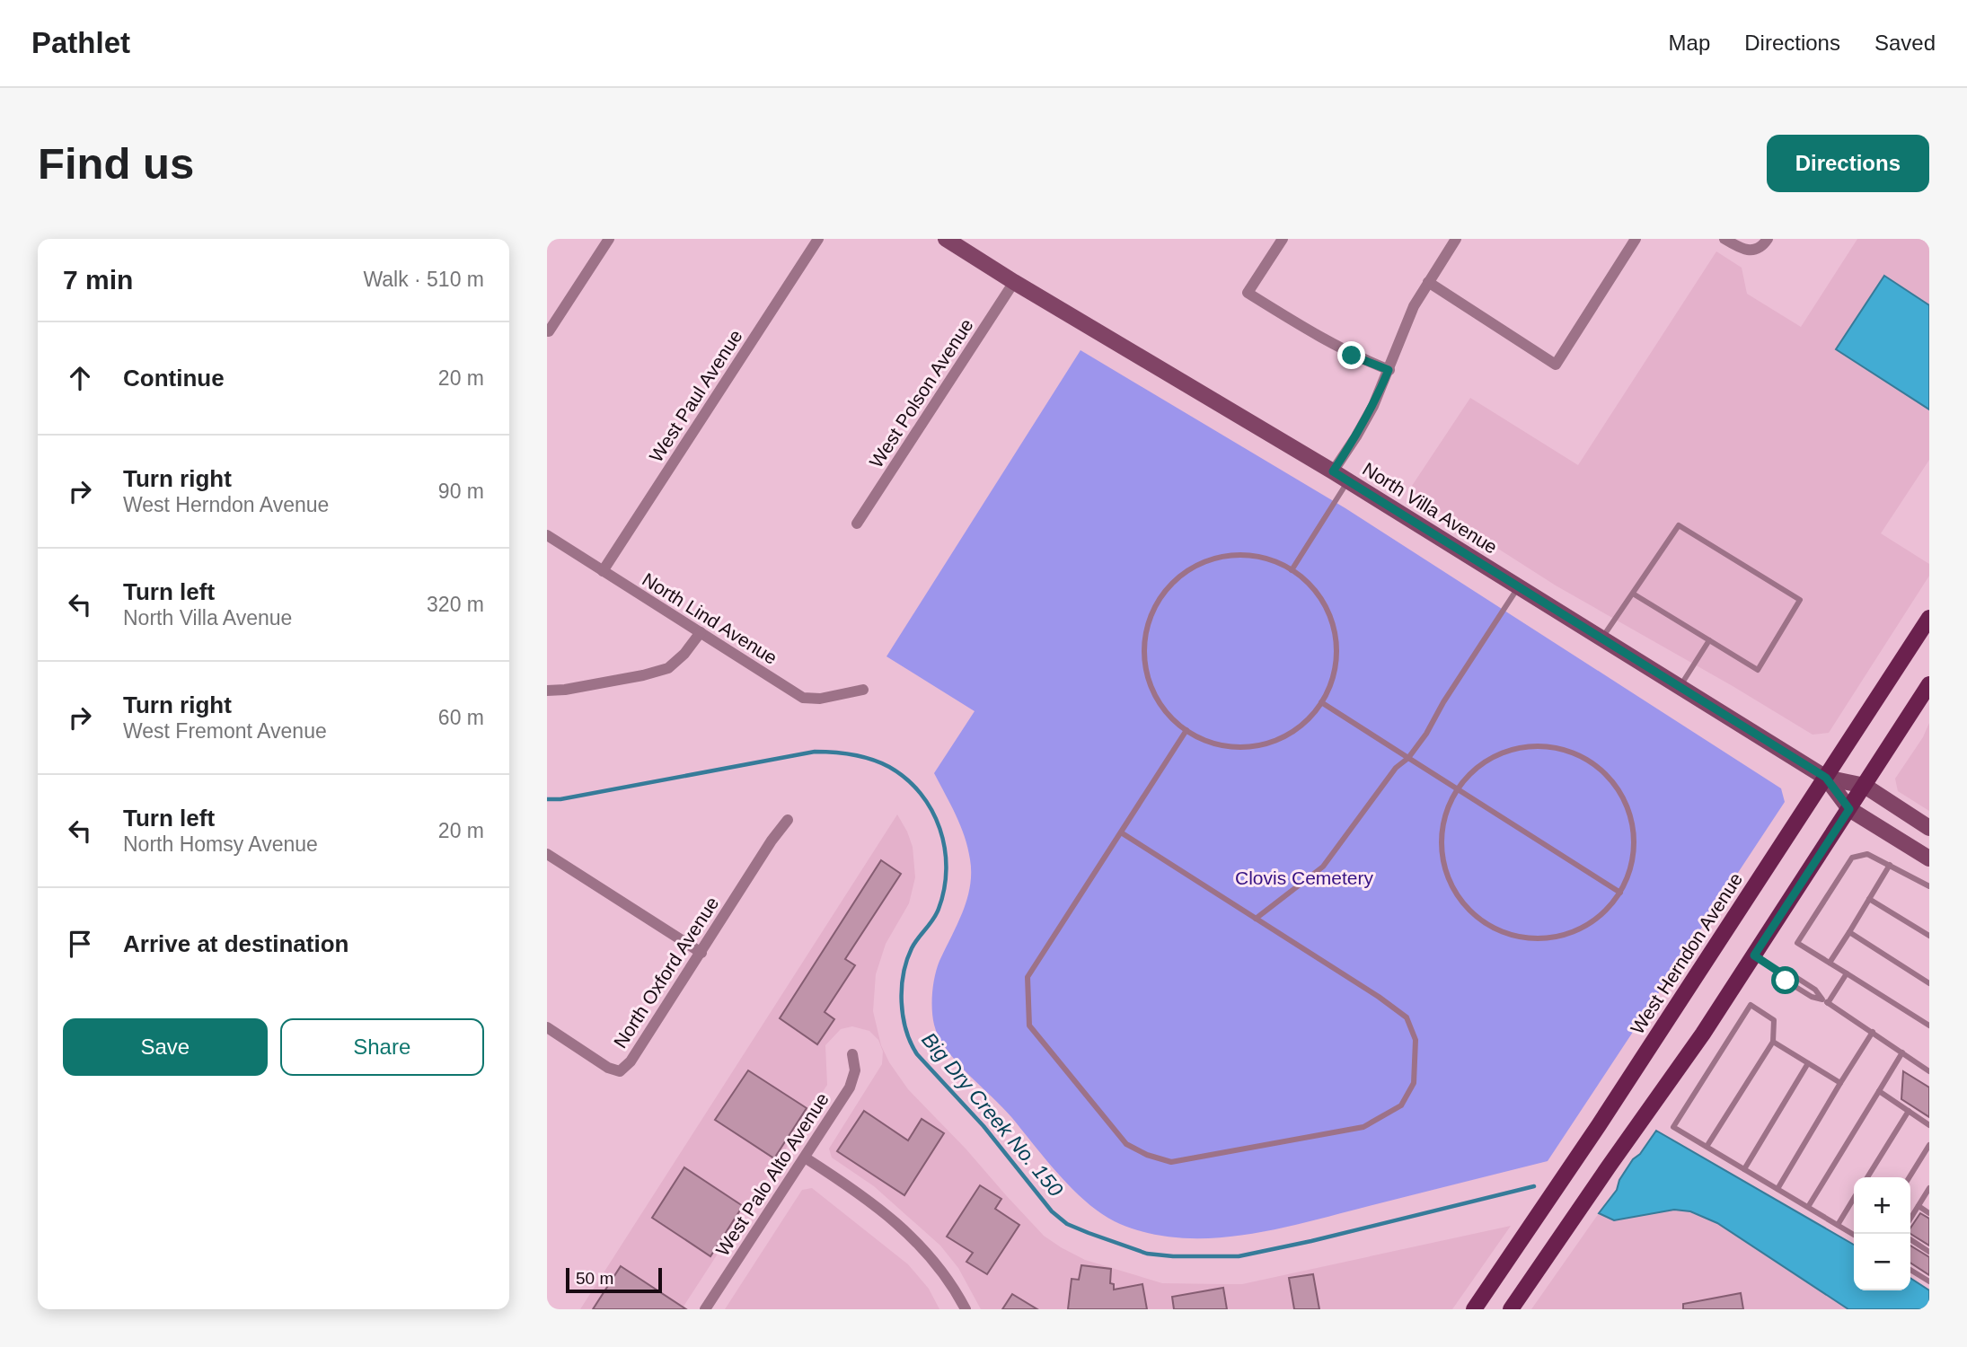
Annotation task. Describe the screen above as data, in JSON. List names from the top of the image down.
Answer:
{
  "streets": {
    "main road": ["North Villa Avenue", "West Herndon Avenue"],
    "street": [
      "West Polson Avenue",
      "West Paul Avenue",
      "North Lind Avenue",
      "North Oxford Avenue",
      "West Palo Alto Avenue"
    ]
  },
  "crossings": [
    ["West Polson Avenue", "North Villa Avenue"],
    ["West Paul Avenue", "North Lind Avenue"],
    ["North Villa Avenue", "West Herndon Avenue"]
  ],
  "water": ["Big Dry Creek No. 150"],
  "parks": ["Clovis Cemetery"],
  "scale_bar": "50 m",
  "page": {
    "header": "Pathlet",
    "nav": ["Map", "Directions", "Saved"],
    "buttons": [
      "Directions",
      ["Save", "Share"]
    ],
    "title": "Find us",
    "heading": ["7 min", "Walk · 510 m"],
    "list": [
      ["Continue", "20 m"],
      ["Turn right", "West Herndon Avenue", "90 m"],
      ["Turn left", "North Villa Avenue", "320 m"],
      ["Turn right", "West Fremont Avenue", "60 m"],
      ["Turn left", "North Homsy Avenue", "20 m"],
      "Arrive at destination"
    ],
    "map_buttons": ["+", "−"],
    "scale": "50 m"
  }
}
